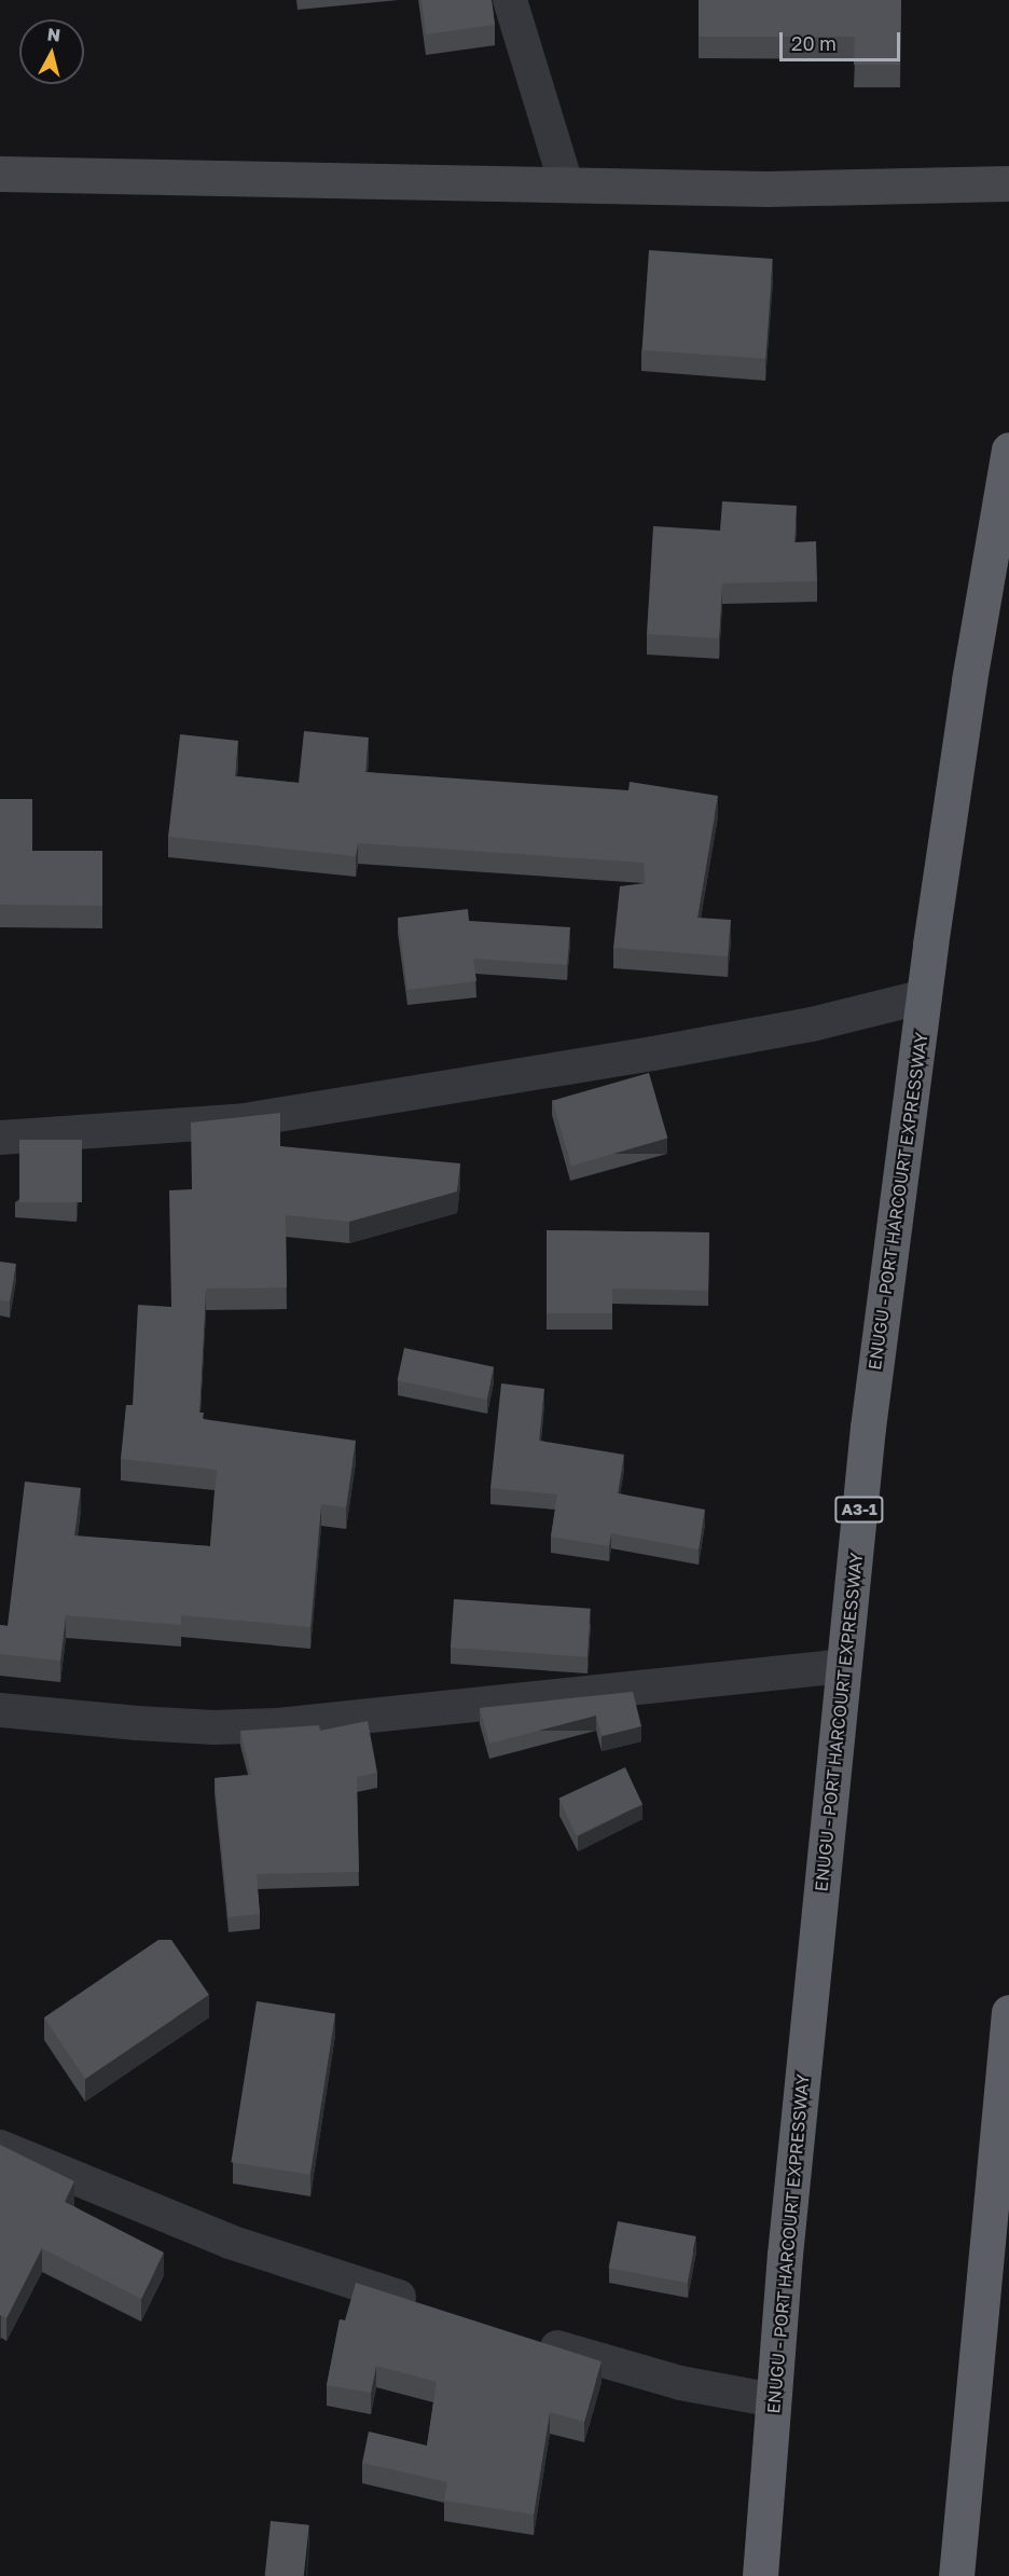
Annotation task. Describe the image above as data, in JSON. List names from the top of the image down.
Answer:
{
  "streets": {
    "highway": ["ENUGU - PORT HARCOURT EXPRESSWAY", "A3-1"]
  },
  "scale_bar": "20 m",
  "north": "top"
}
